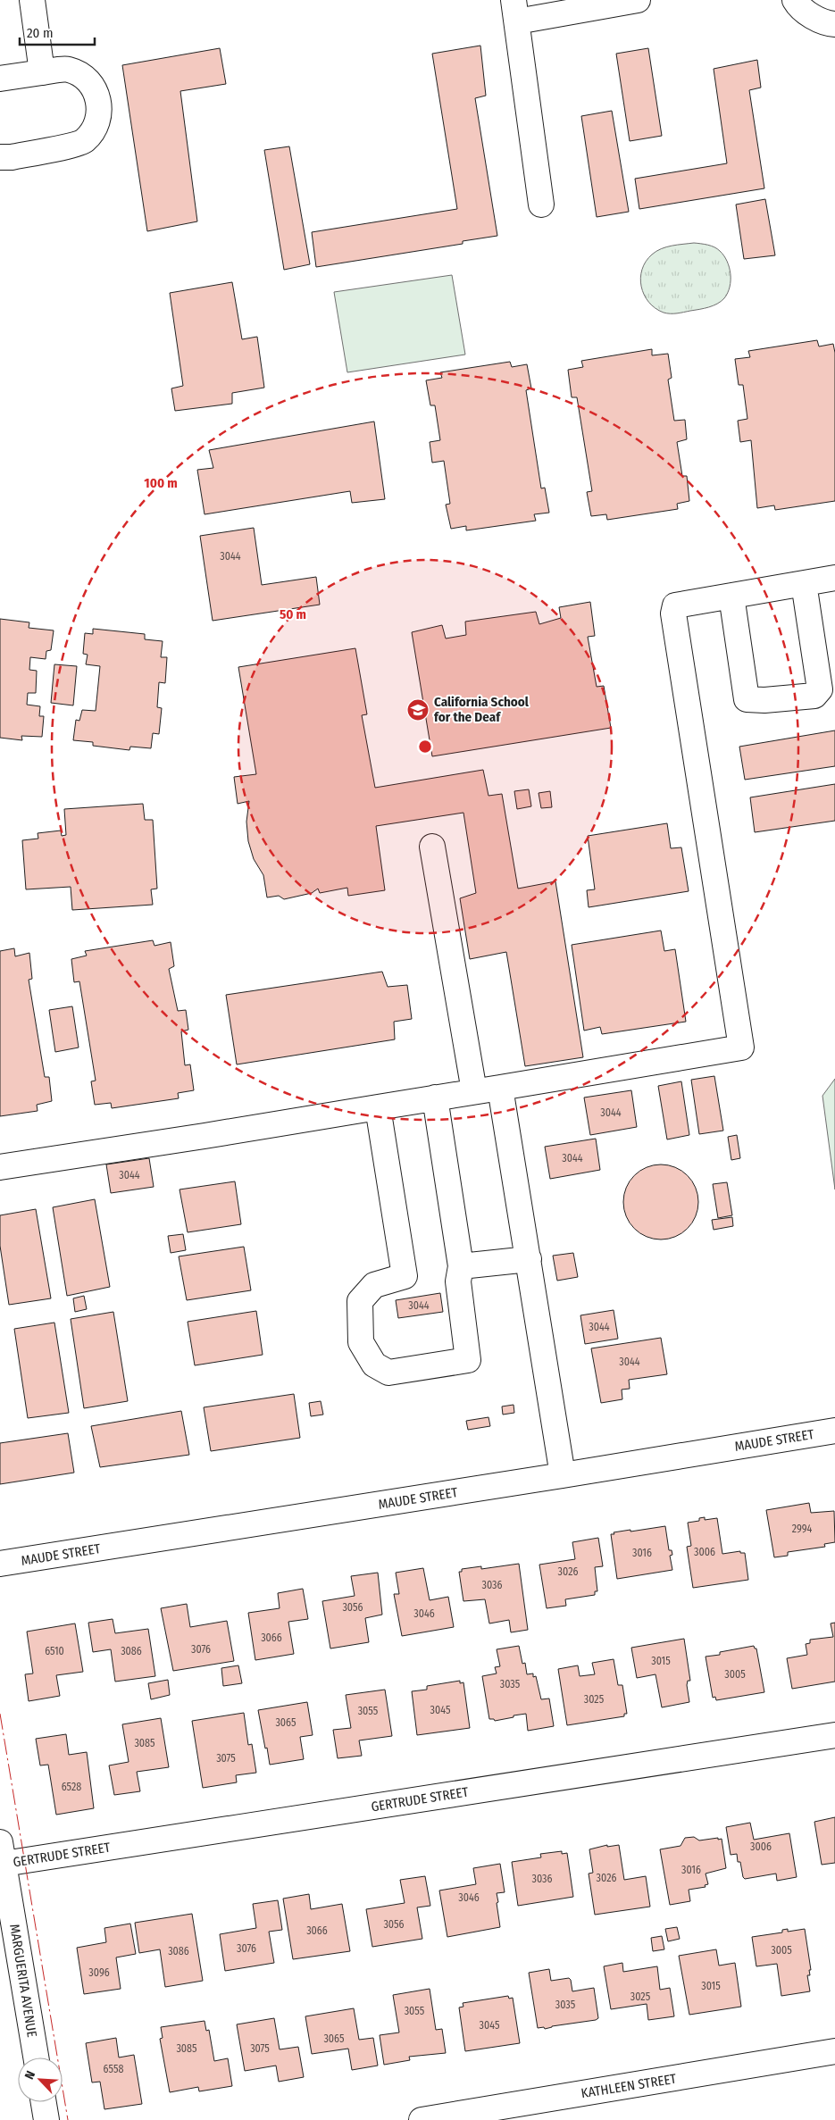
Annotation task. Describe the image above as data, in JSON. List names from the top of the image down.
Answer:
{
  "streets": {
    "street": [
      "MAUDE STREET",
      "GERTRUDE STREET",
      "MARGUERITA AVENUE",
      "KATHLEEN STREET"
    ]
  },
  "crossings": [
    ["GERTRUDE STREET", "MARGUERITA AVENUE"]
  ],
  "places": {
    "school or university": ["California School for the Deaf"]
  },
  "house_numbers": [
    "3044",
    "3044",
    "3044",
    "3044",
    "3044",
    "3044",
    "3044",
    "2994",
    "3006",
    "3016",
    "3026",
    "3036",
    "3056",
    "3046",
    "3066",
    "3076",
    "6510",
    "3086",
    "3015",
    "3005",
    "3035",
    "3025",
    "3045",
    "3055",
    "3065",
    "3085",
    "3075",
    "6528",
    "3006",
    "3016",
    "3026",
    "3036",
    "3046",
    "3056",
    "3066",
    "3076",
    "3005",
    "3086",
    "3096",
    "3015",
    "3025",
    "3035",
    "3055",
    "3045",
    "3065",
    "3085",
    "3075",
    "6558"
  ],
  "scale_bar": "20 m",
  "north": "top left",
  "rings": ["100 m", "50 m"]
}
